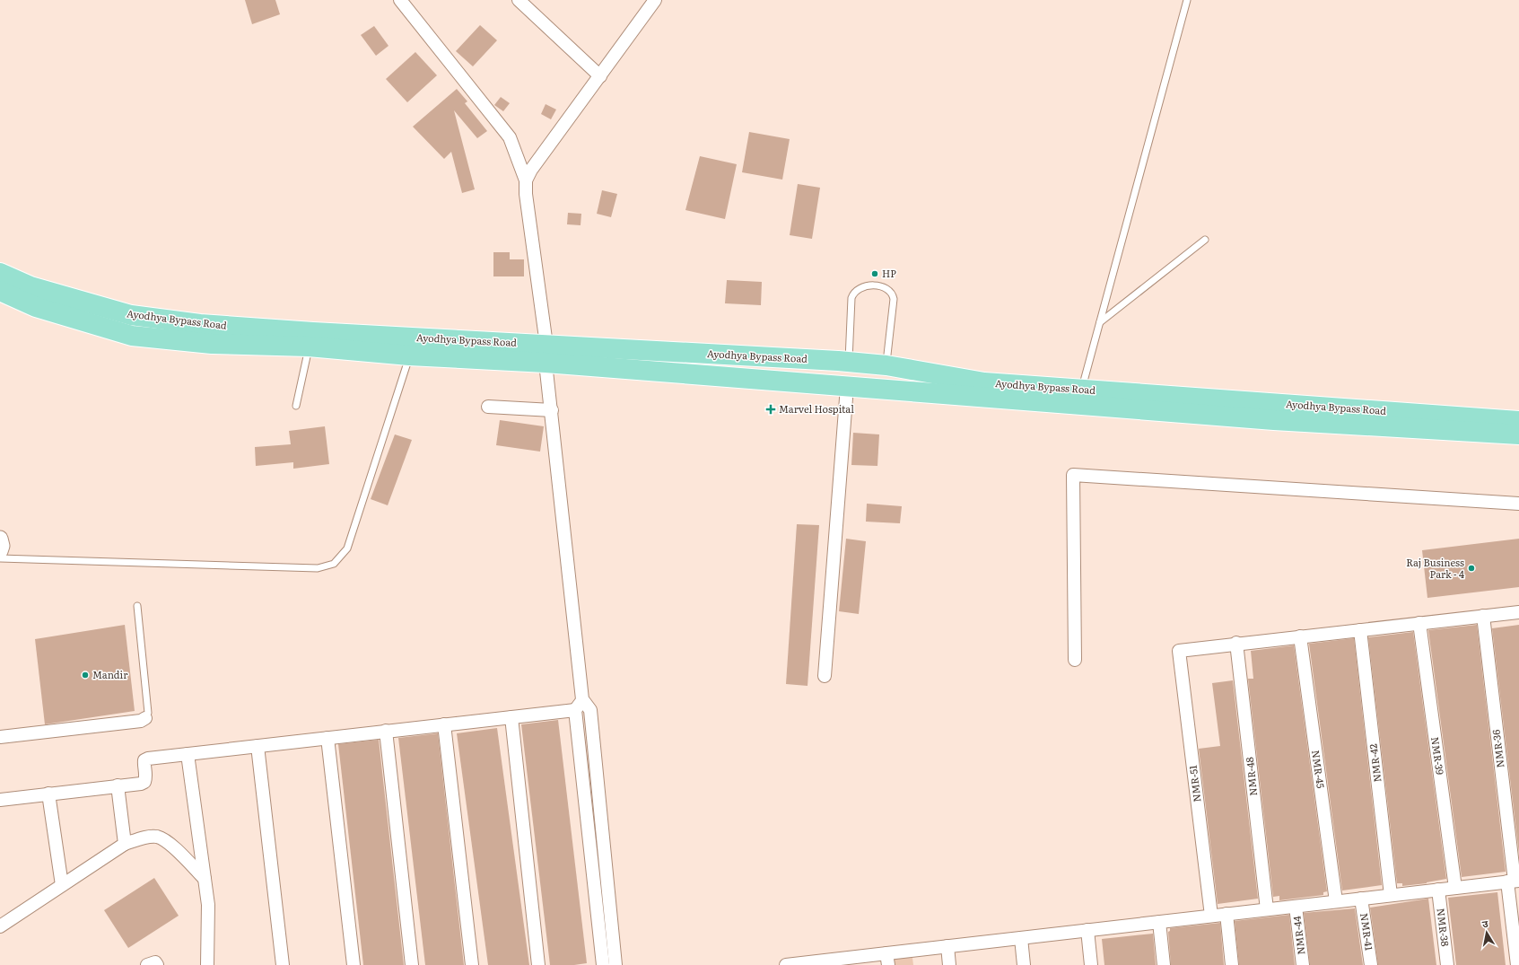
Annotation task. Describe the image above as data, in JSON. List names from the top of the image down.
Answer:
{
  "streets": {
    "main road": ["Ayodhya Bypass Road"],
    "street": [
      "NMR-36",
      "NMR-39",
      "NMR-42",
      "NMR-45",
      "NMR-48",
      "NMR-51",
      "NMR-38",
      "NMR-41",
      "NMR-44"
    ]
  },
  "crossings": [
    ["NMR-48", "NMR-51"]
  ],
  "places": {
    "other": ["HP", "Raj Business Park - 4", "Mandir"],
    "health": ["Marvel Hospital"]
  },
  "north": "top"
}
